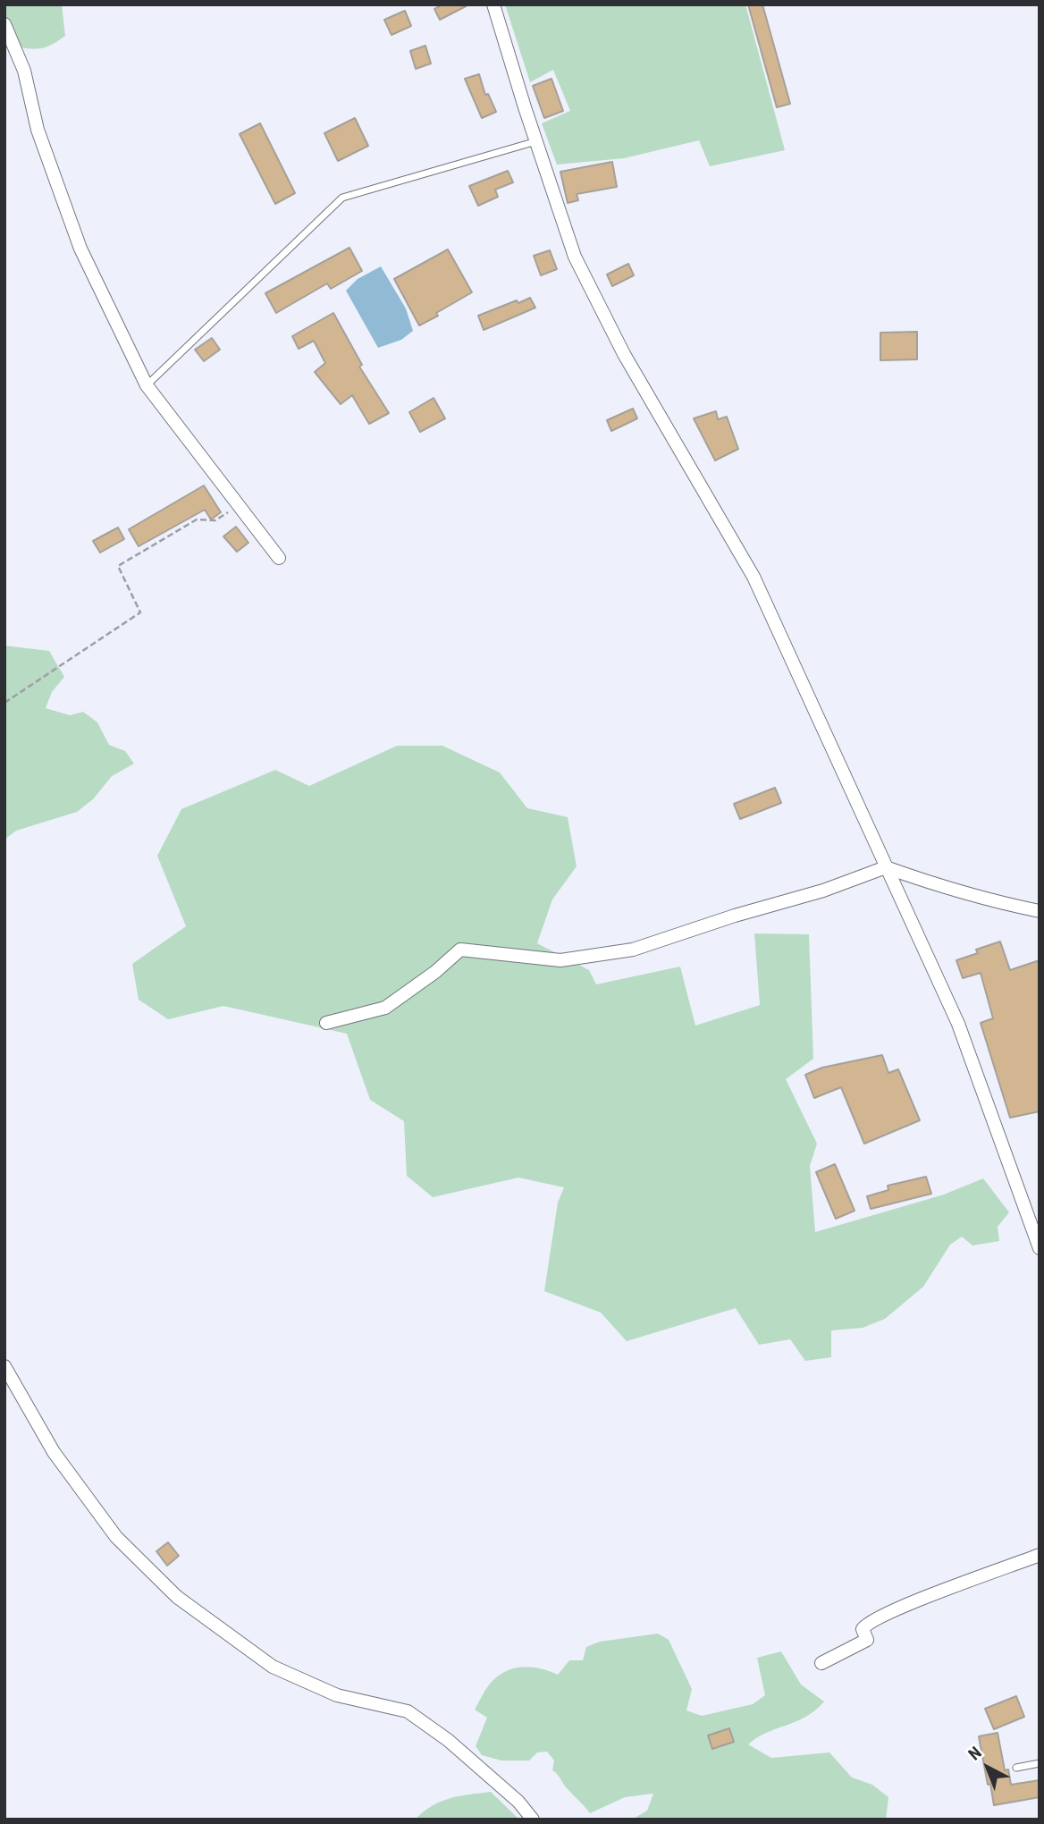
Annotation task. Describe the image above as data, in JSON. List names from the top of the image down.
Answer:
{
  "north": "top left"
}
